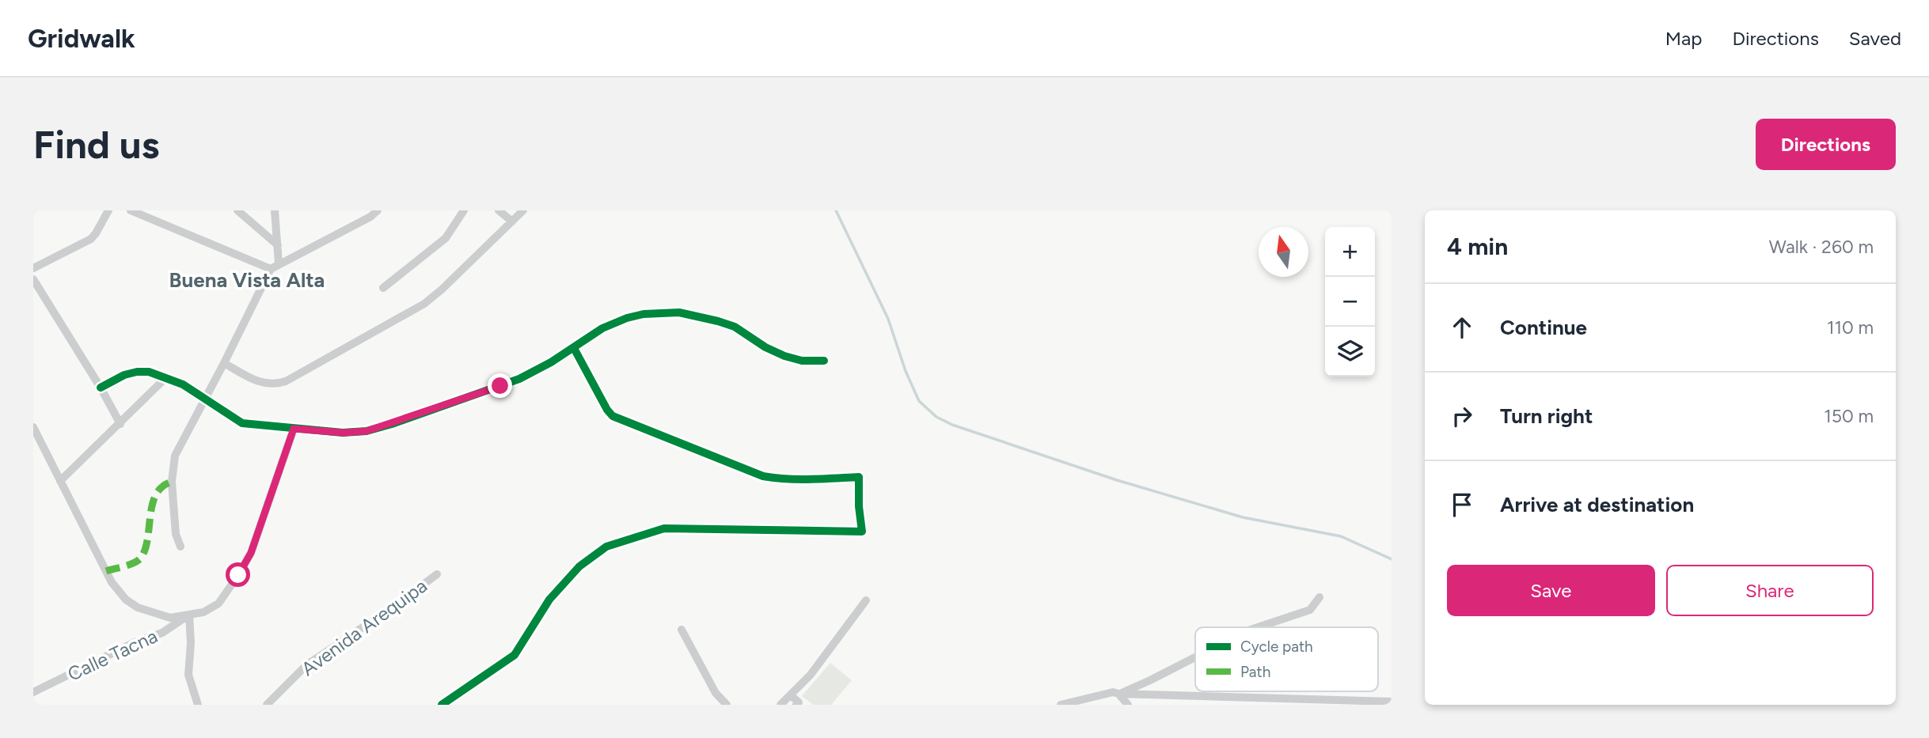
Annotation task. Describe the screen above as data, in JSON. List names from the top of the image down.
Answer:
{
  "streets": {
    "street": ["Avenida Arequipa", "Calle Tacna"]
  },
  "districts": ["Buena Vista Alta"],
  "legend": ["Cycle path", "Path"],
  "north": "top",
  "page": {
    "header": "Gridwalk",
    "nav": ["Map", "Directions", "Saved"],
    "buttons": [
      "Directions",
      ["Save", "Share"]
    ],
    "title": "Find us",
    "heading": ["4 min", "Walk · 260 m"],
    "map_buttons": ["+", "−"],
    "list": [
      ["Continue", "110 m"],
      ["Turn right", "150 m"],
      "Arrive at destination"
    ]
  }
}
